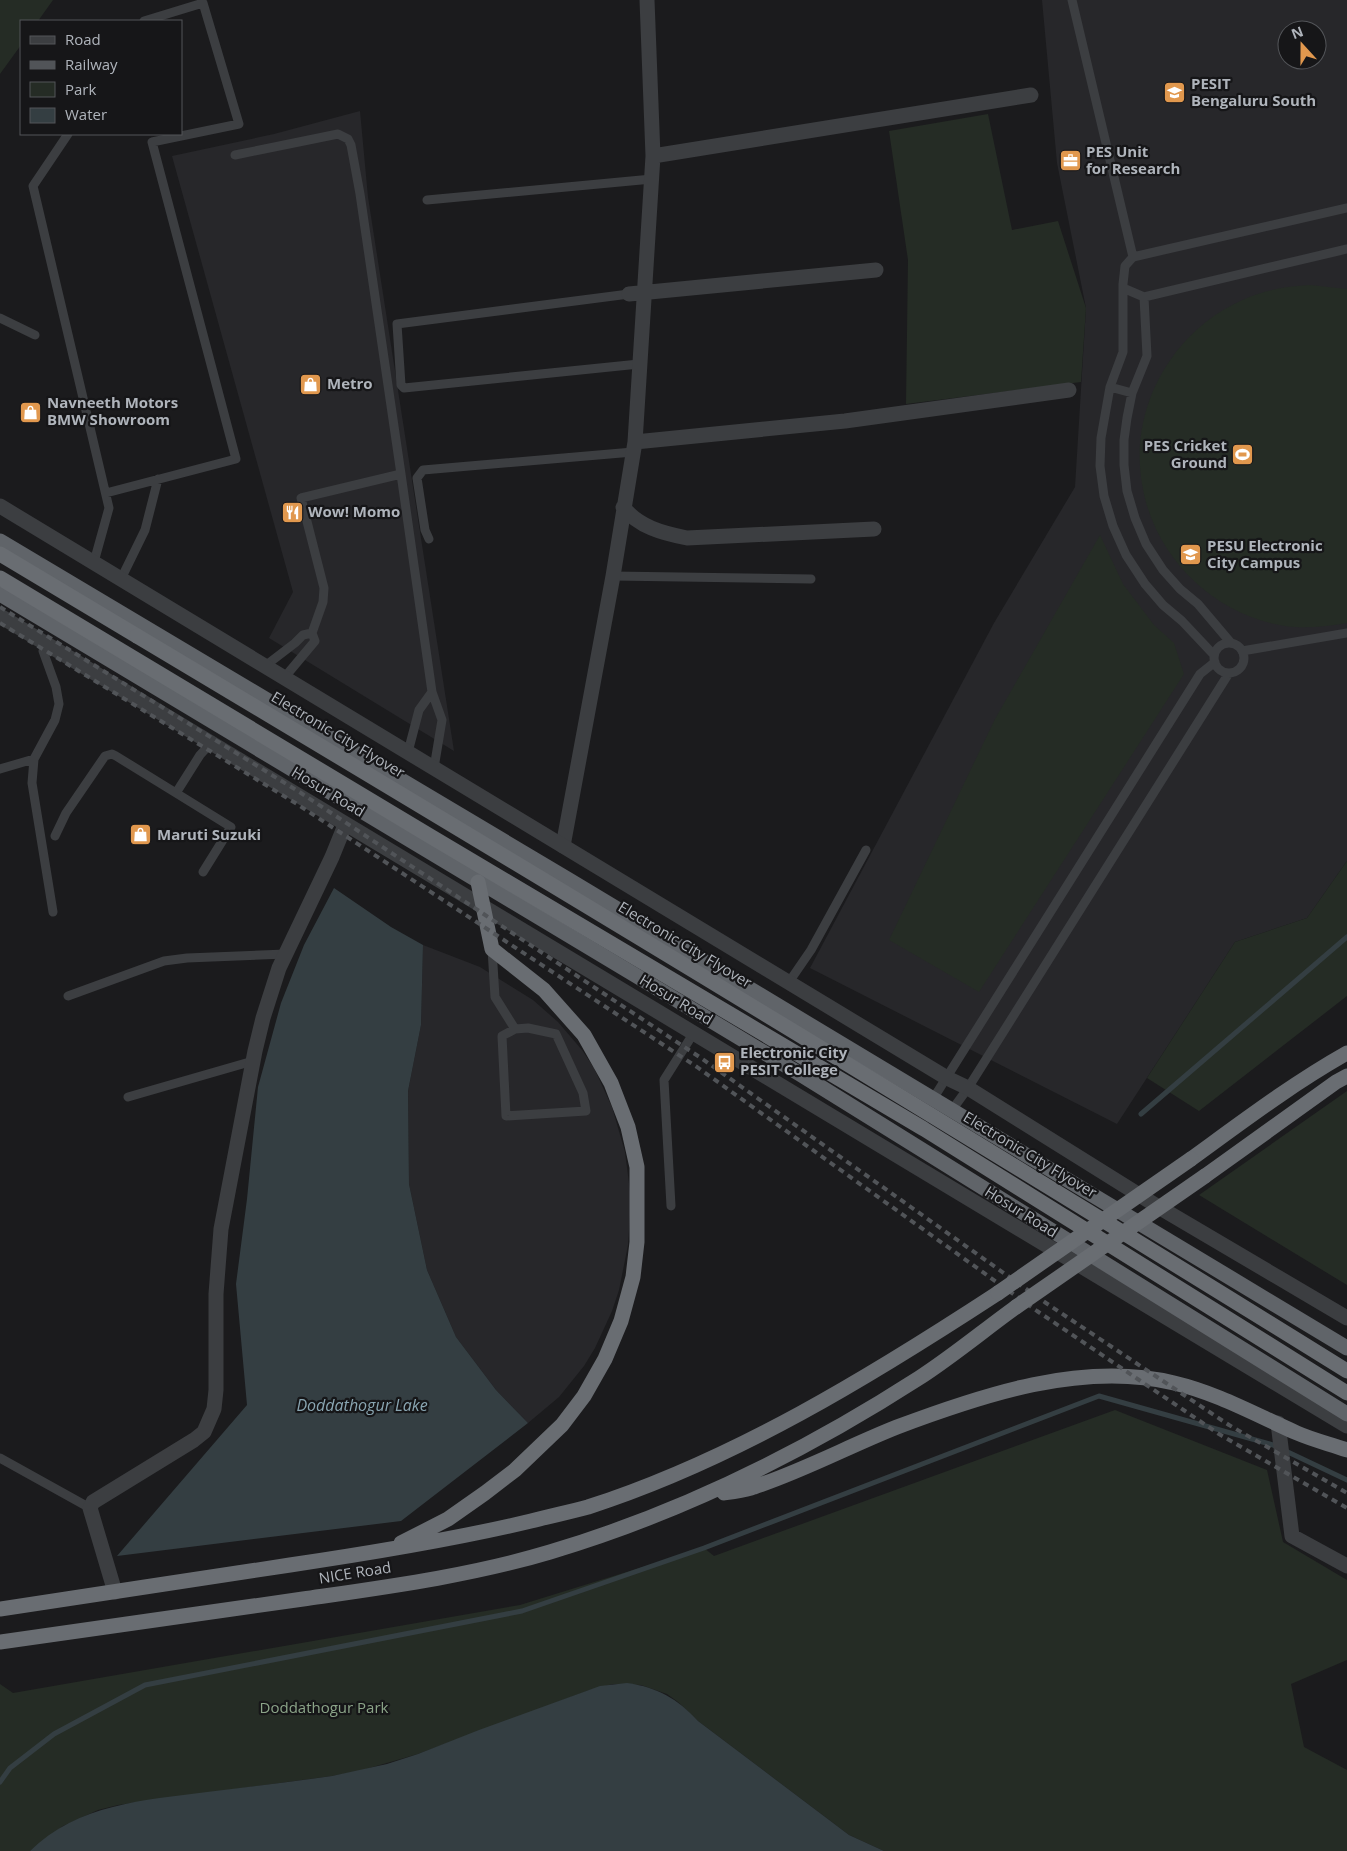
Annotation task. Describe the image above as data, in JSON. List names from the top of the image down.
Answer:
{
  "streets": {
    "highway": ["Electronic City Flyover", "Hosur Road", "NICE Road"]
  },
  "water": ["Doddathogur Lake"],
  "parks": ["Doddathogur Park"],
  "places": {
    "school or university": ["PESIT Bengaluru South", "PESU Electronic City Campus"],
    "office": ["PES Unit for Research"],
    "shop": ["Metro", "Navneeth Motors BMW Showroom", "Maruti Suzuki"],
    "sports": ["PES Cricket Ground"],
    "restaurant": ["Wow! Momo"],
    "bus stop": ["Electronic City PESIT College"]
  },
  "legend": [
    "Road",
    "Railway",
    "Park",
    "Water"
  ],
  "north": "top"
}
